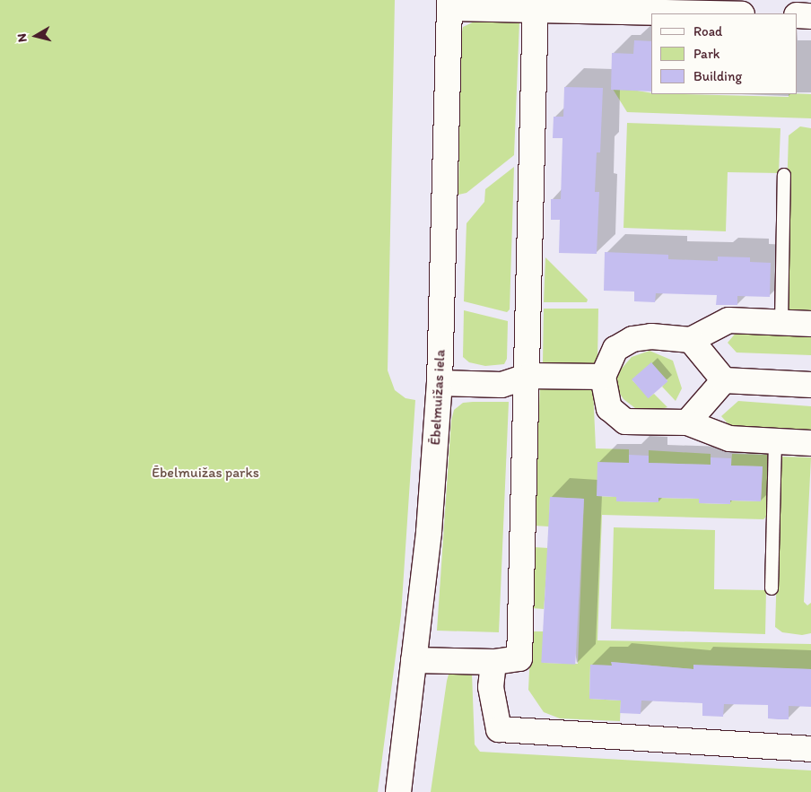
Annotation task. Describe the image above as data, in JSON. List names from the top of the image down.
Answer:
{
  "streets": {
    "street": ["Ēbelmuižas iela"]
  },
  "parks": ["Ēbelmuižas parks"],
  "legend": ["Road", "Park", "Building"],
  "north": "left"
}
